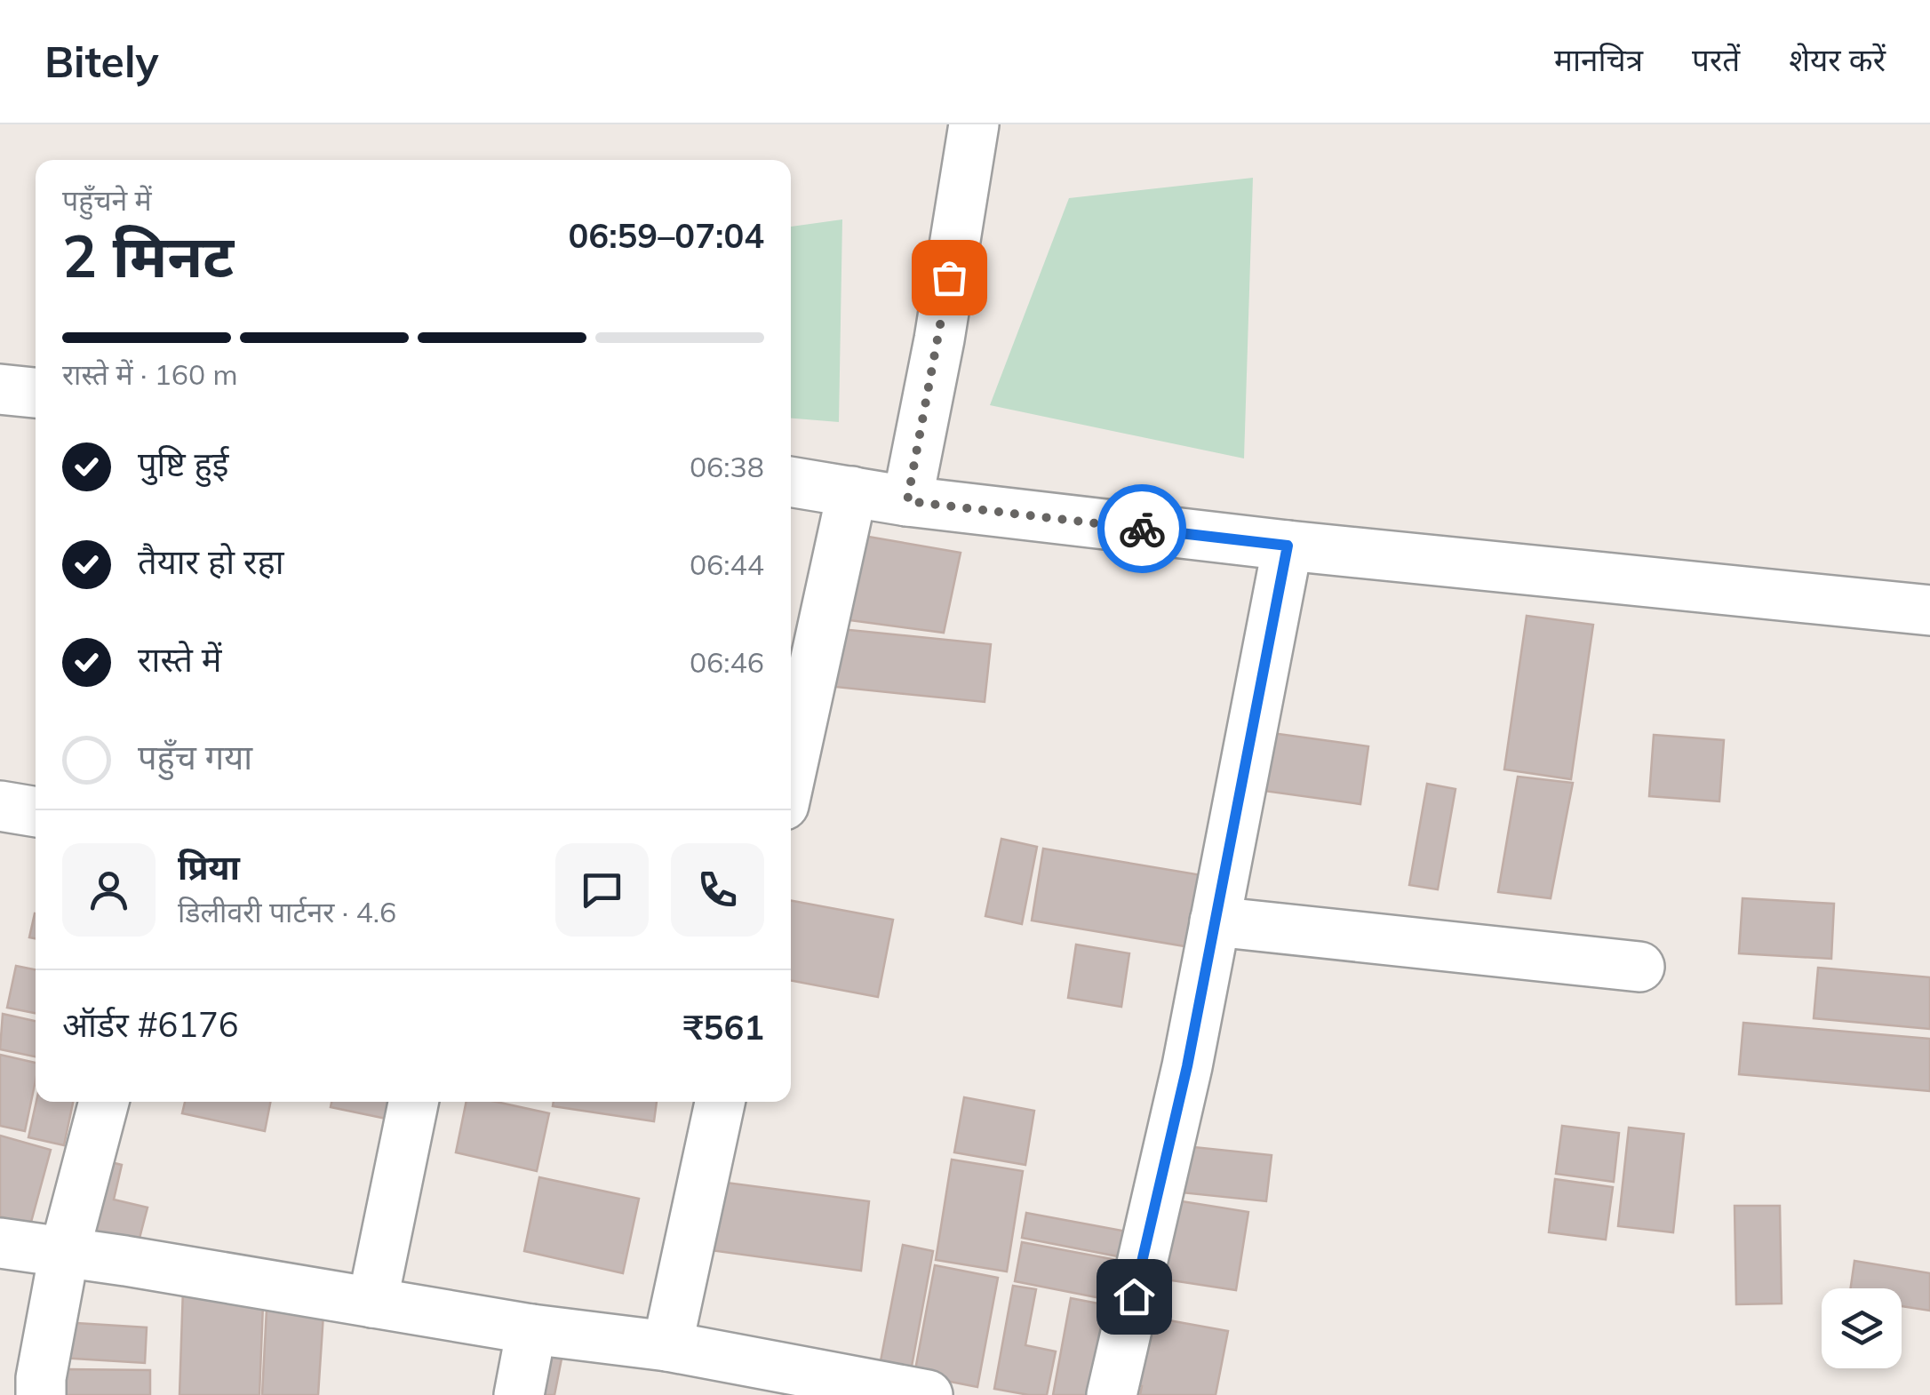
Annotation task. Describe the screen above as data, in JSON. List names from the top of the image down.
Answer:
{
  "page": {
    "header": "Bitely",
    "nav": ["मानचित्र", "परतें", "शेयर करें"],
    "heading": ["2 मिनट", "पहुँचने में", "06:59–07:04"],
    "panel": [
      "प्रिया",
      "डिलीवरी पार्टनर · 4.6",
      "ऑर्डर #6176",
      "₹561"
    ],
    "bar": "रास्ते में · 160 m",
    "list": [
      ["पुष्टि हुई", "06:38"],
      ["तैयार हो रहा", "06:44"],
      ["रास्ते में", "06:46"],
      "पहुँच गया"
    ]
  }
}
